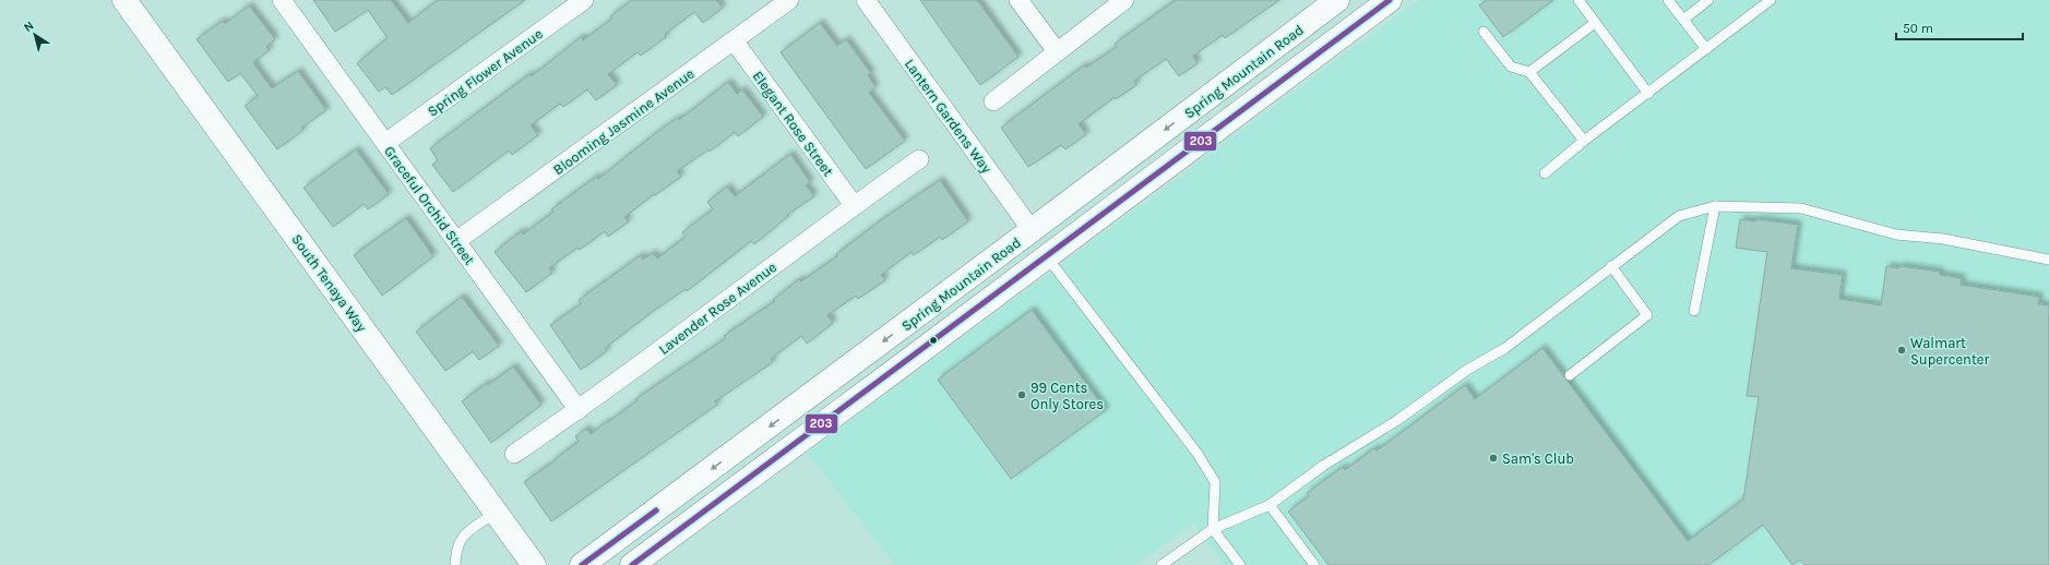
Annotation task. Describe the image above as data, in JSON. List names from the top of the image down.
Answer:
{
  "streets": {
    "main road": ["Spring Mountain Road", "South Tenaya Way"],
    "street": [
      "Spring Flower Avenue",
      "Lantern Gardens Way",
      "Blooming Jasmine Avenue",
      "Elegant Rose Street",
      "Graceful Orchid Street",
      "Lavender Rose Avenue"
    ]
  },
  "crossings": [
    ["Spring Mountain Road", "Lantern Gardens Way"],
    ["Spring Flower Avenue", "Graceful Orchid Street"],
    ["Blooming Jasmine Avenue", "Elegant Rose Street"],
    ["Blooming Jasmine Avenue", "Graceful Orchid Street"],
    ["Elegant Rose Street", "Lavender Rose Avenue"],
    ["Graceful Orchid Street", "Lavender Rose Avenue"]
  ],
  "places": ["Walmart Supercenter", "99 Cents Only Stores", "Sam's Club"],
  "lines": ["transit line 203"],
  "scale_bar": "50 m",
  "north": "top left"
}
